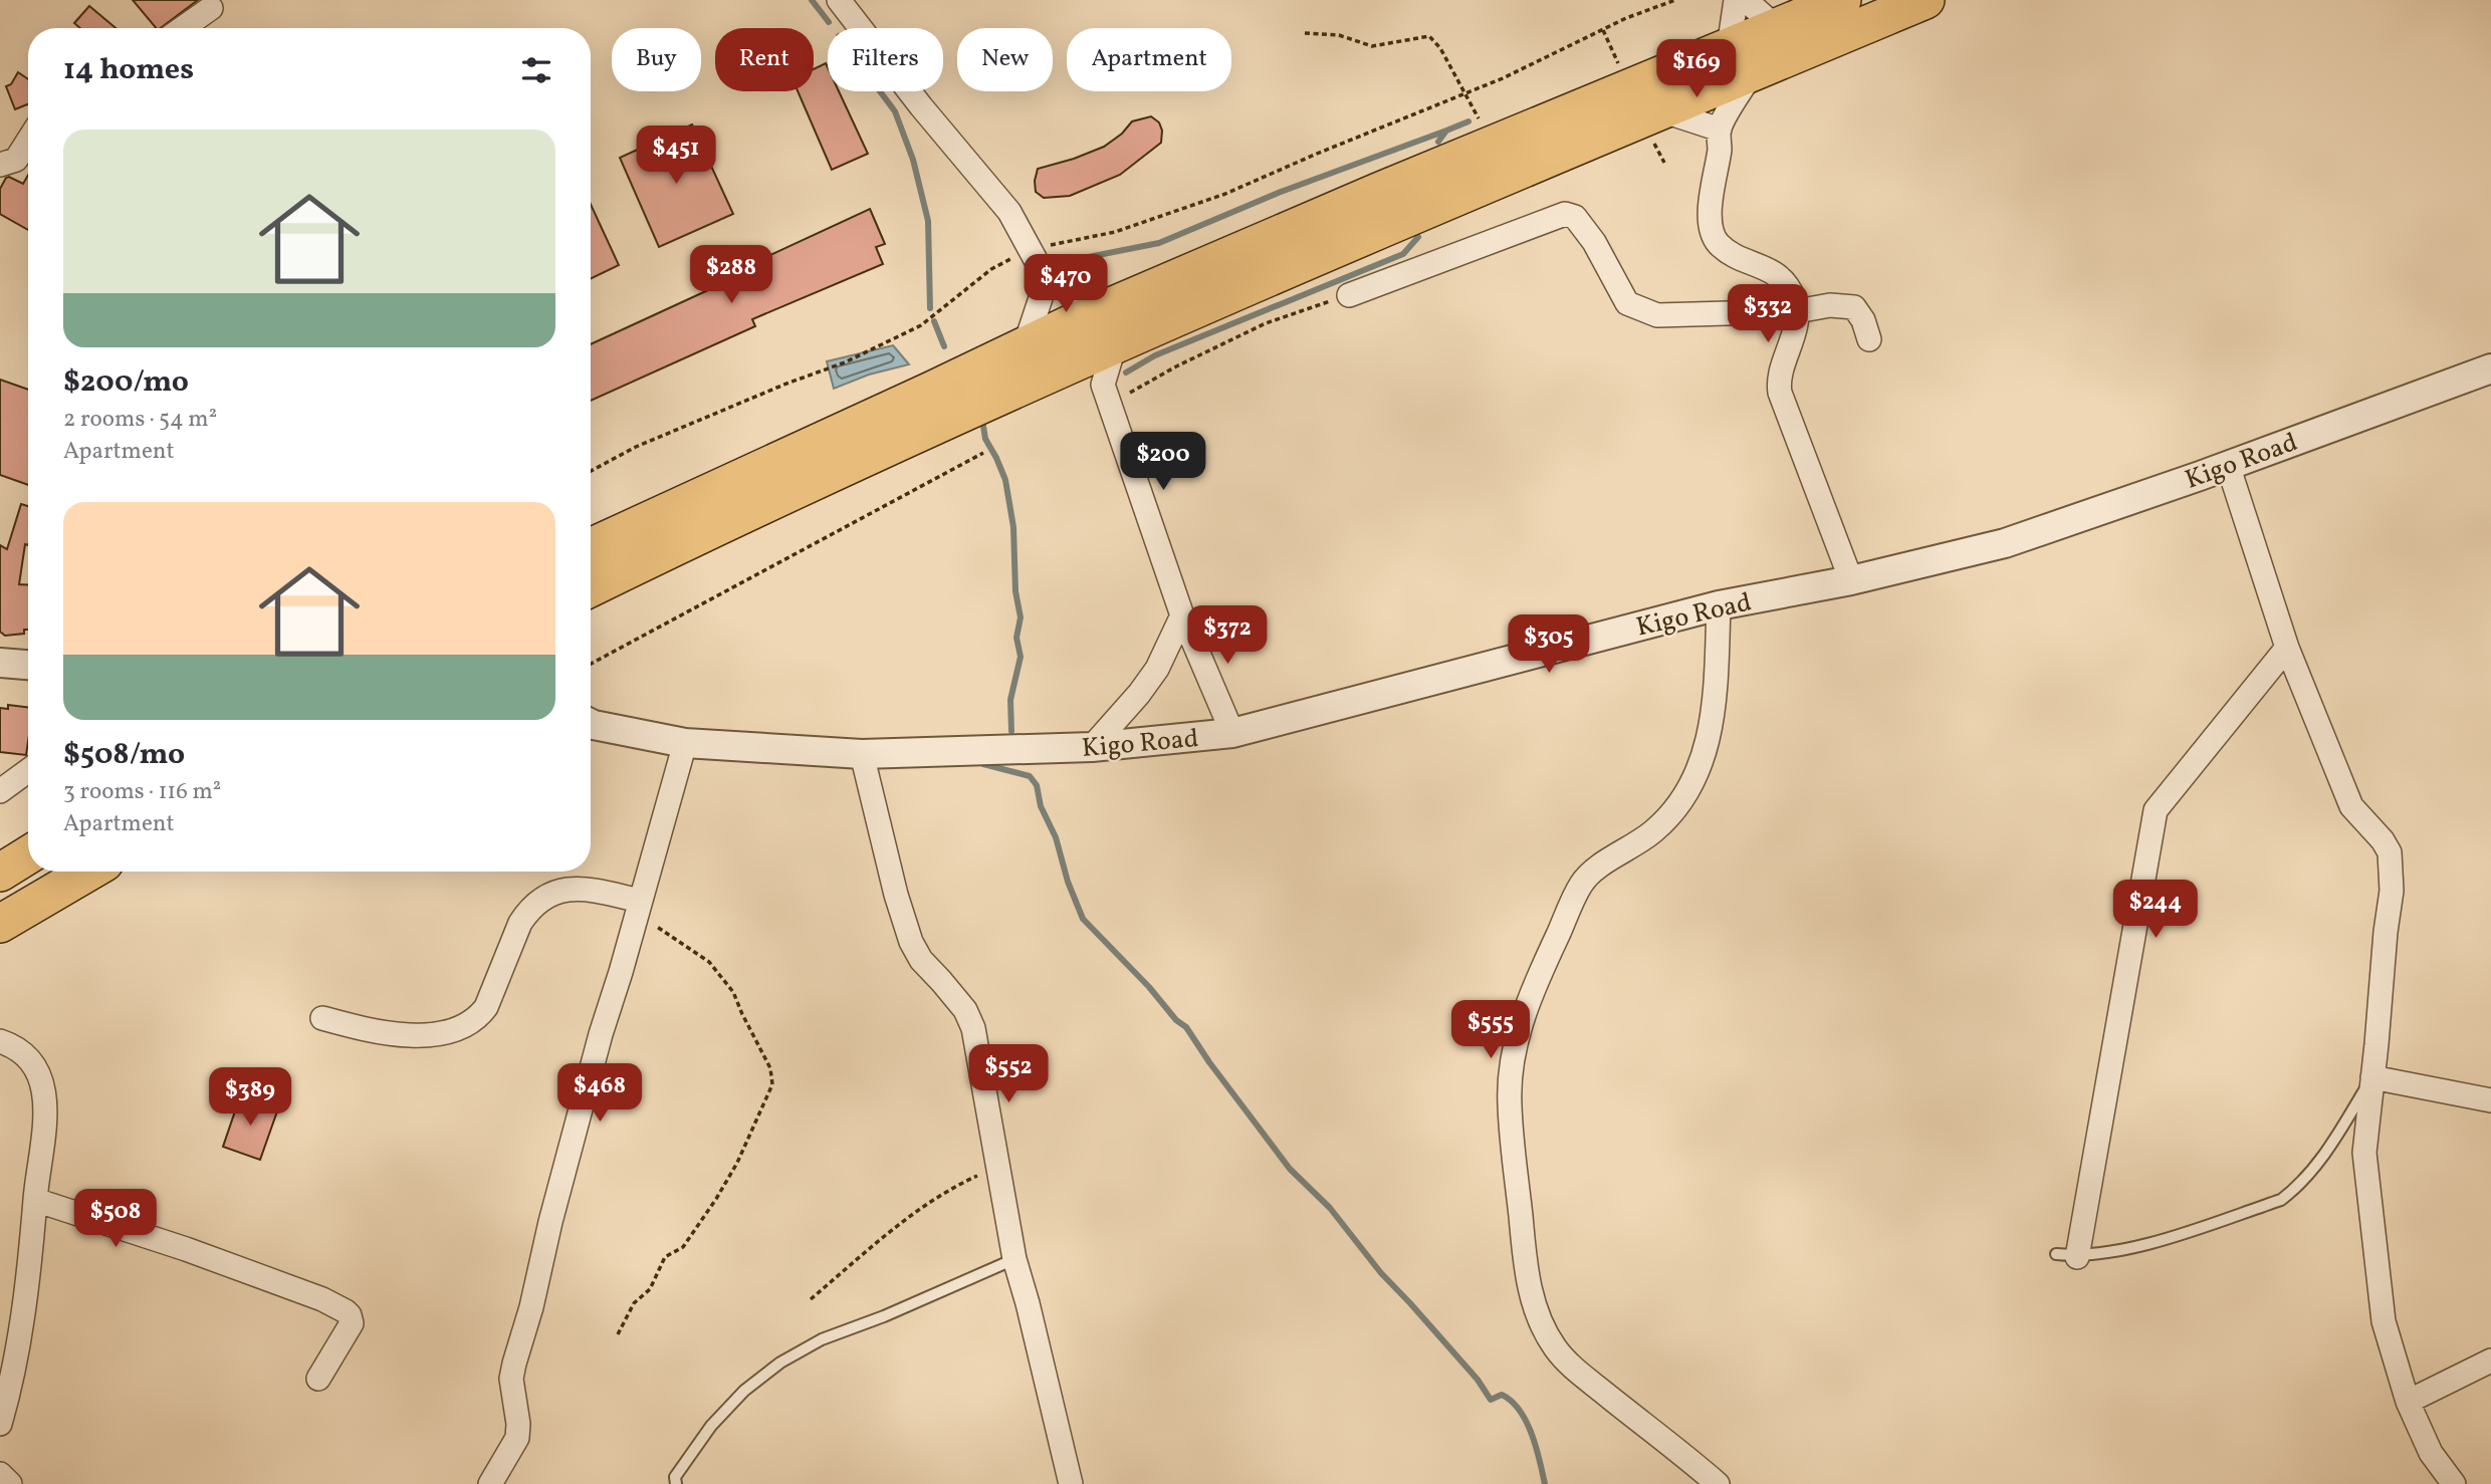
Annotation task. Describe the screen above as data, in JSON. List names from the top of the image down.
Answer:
{
  "streets": {
    "street": ["Kigo Road"]
  },
  "page": {
    "chip": [
      "Buy",
      "Rent",
      "Filters",
      "New",
      "Apartment"
    ],
    "heading": "14 homes",
    "price": [
      "$169",
      "$451",
      "$288",
      "$470",
      "$332",
      "$200",
      "$372",
      "$305",
      "$244",
      "$555",
      "$552",
      "$468",
      "$389",
      "$508"
    ],
    "list": [
      {
        "name": "$200/mo",
        "note": "2 rooms · 54 m² · Apartment"
      },
      {
        "name": "$508/mo",
        "note": "3 rooms · 116 m² · Apartment"
      }
    ]
  }
}
